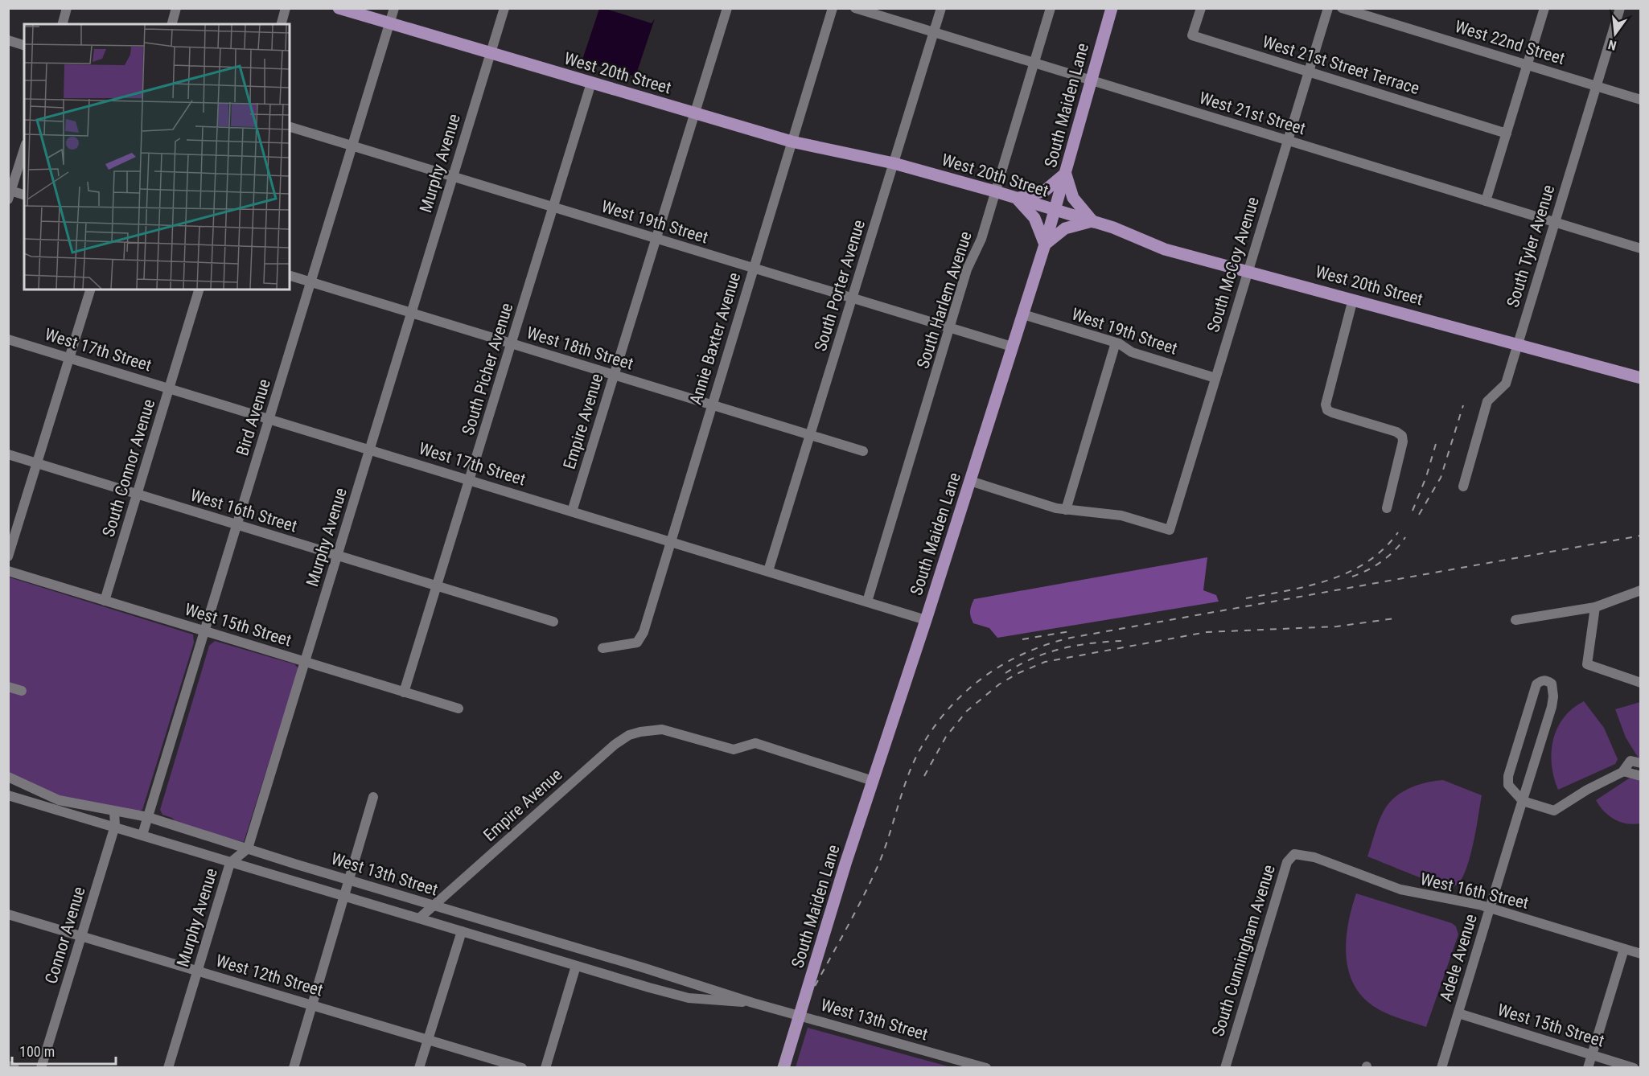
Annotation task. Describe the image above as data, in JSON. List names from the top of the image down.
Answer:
{
  "streets": {
    "main road": ["West 20th Street", "South Maiden Lane"],
    "street": [
      "West 22nd Street",
      "West 21st Street Terrace",
      "West 21st Street",
      "Murphy Avenue",
      "West 19th Street",
      "South Tyler Avenue",
      "South McCoy Avenue",
      "South Porter Avenue",
      "South Harlem Avenue",
      "Annie Baxter Avenue",
      "West 18th Street",
      "West 17th Street",
      "South Picher Avenue",
      "Bird Avenue",
      "Empire Avenue",
      "South Connor Avenue",
      "West 16th Street",
      "West 15th Street",
      "West 13th Street",
      "Connor Avenue",
      "South Cunningham Avenue",
      "Adele Avenue",
      "West 12th Street"
    ]
  },
  "crossings": [
    ["West 22nd Street", "South Tyler Avenue"],
    ["West 21st Street Terrace", "South McCoy Avenue"],
    ["West 20th Street", "South Maiden Lane"],
    ["West 20th Street", "Murphy Avenue"],
    ["West 20th Street", "South Tyler Avenue"],
    ["West 20th Street", "South McCoy Avenue"],
    ["West 20th Street", "South Porter Avenue"],
    ["West 20th Street", "South Harlem Avenue"],
    ["West 20th Street", "Annie Baxter Avenue"],
    ["West 20th Street", "South Picher Avenue"],
    ["West 20th Street", "Bird Avenue"],
    ["West 20th Street", "Empire Avenue"],
    ["South Maiden Lane", "West 21st Street"],
    ["South Maiden Lane", "West 19th Street"],
    ["South Maiden Lane", "West 17th Street"],
    ["South Maiden Lane", "Empire Avenue"],
    ["South Maiden Lane", "West 13th Street"],
    ["West 21st Street", "South Tyler Avenue"],
    ["West 21st Street", "South McCoy Avenue"],
    ["West 21st Street", "South Porter Avenue"],
    ["West 21st Street", "South Harlem Avenue"],
    ["Murphy Avenue", "West 19th Street"],
    ["Murphy Avenue", "West 18th Street"],
    ["Murphy Avenue", "West 17th Street"],
    ["Murphy Avenue", "West 16th Street"],
    ["Murphy Avenue", "West 15th Street"],
    ["Murphy Avenue", "West 13th Street"],
    ["Murphy Avenue", "West 12th Street"],
    ["West 19th Street", "South McCoy Avenue"],
    ["West 19th Street", "South Porter Avenue"],
    ["West 19th Street", "South Harlem Avenue"],
    ["West 19th Street", "Annie Baxter Avenue"],
    ["West 19th Street", "South Picher Avenue"],
    ["West 19th Street", "Bird Avenue"],
    ["West 19th Street", "Empire Avenue"],
    ["South Porter Avenue", "West 18th Street"],
    ["South Porter Avenue", "West 17th Street"],
    ["South Harlem Avenue", "West 17th Street"],
    ["Annie Baxter Avenue", "West 18th Street"],
    ["Annie Baxter Avenue", "West 17th Street"],
    ["West 18th Street", "South Picher Avenue"],
    ["West 18th Street", "Bird Avenue"],
    ["West 18th Street", "Empire Avenue"],
    ["West 17th Street", "South Picher Avenue"],
    ["West 17th Street", "Bird Avenue"],
    ["West 17th Street", "Empire Avenue"],
    ["West 17th Street", "South Connor Avenue"],
    ["South Picher Avenue", "West 16th Street"],
    ["South Picher Avenue", "West 15th Street"],
    ["Bird Avenue", "West 16th Street"],
    ["Bird Avenue", "West 15th Street"],
    ["Bird Avenue", "West 13th Street"],
    ["Empire Avenue", "West 13th Street"],
    ["South Connor Avenue", "West 16th Street"],
    ["South Connor Avenue", "West 15th Street"],
    ["West 16th Street", "South Cunningham Avenue"],
    ["West 16th Street", "Adele Avenue"],
    ["West 15th Street", "Adele Avenue"],
    ["West 13th Street", "Connor Avenue"],
    ["Connor Avenue", "West 12th Street"]
  ],
  "scale_bar": "100 m",
  "north": "bottom"
}
